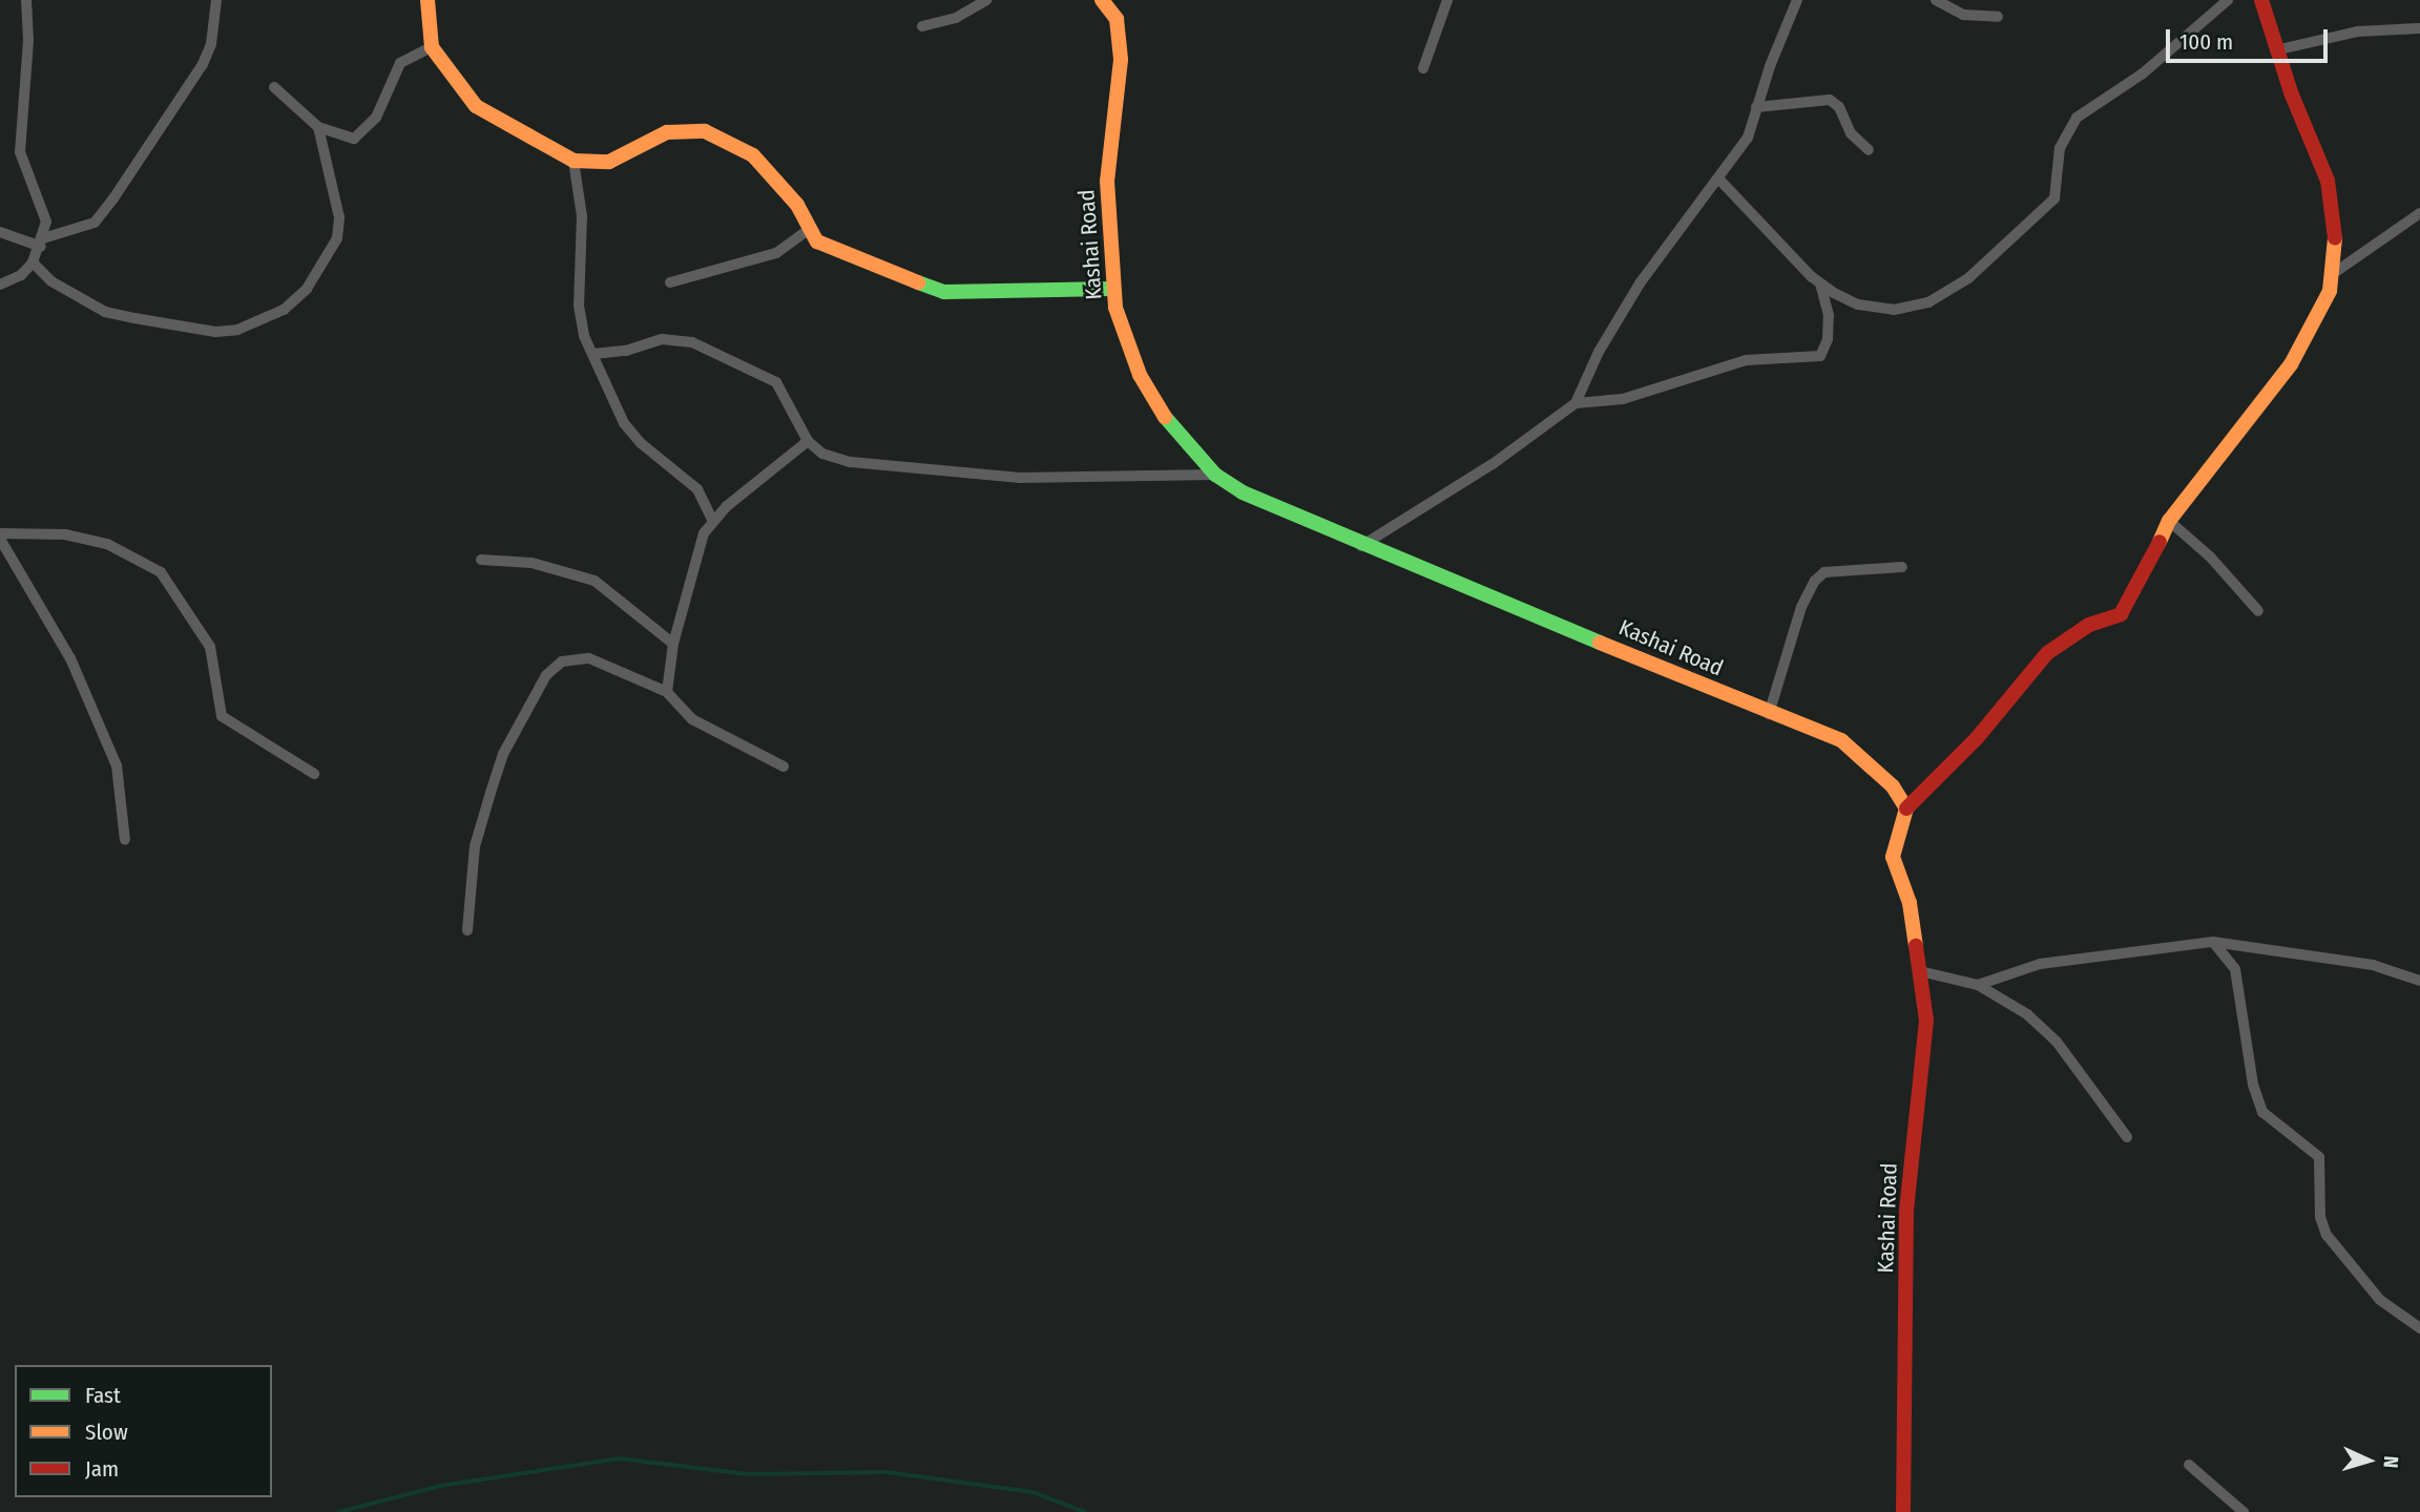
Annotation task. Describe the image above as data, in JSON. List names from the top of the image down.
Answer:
{
  "streets": {
    "street": ["Kashai Road"]
  },
  "legend": ["Fast", "Slow", "Jam"],
  "scale_bar": "100 m",
  "north": "right"
}
